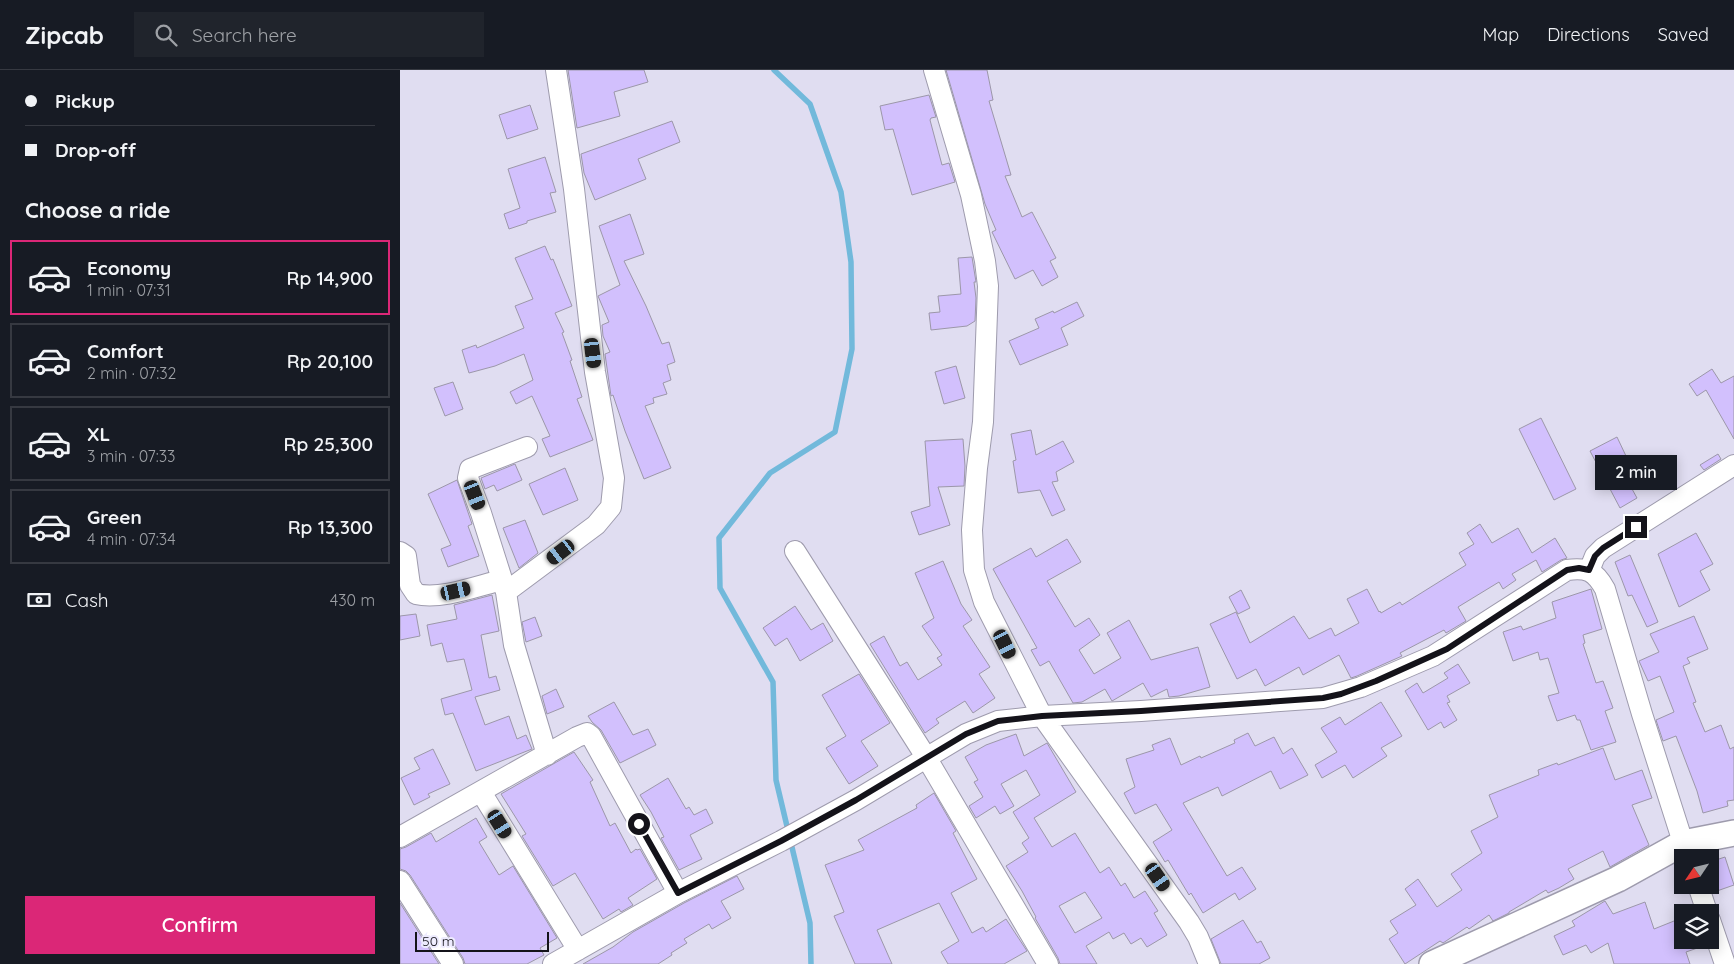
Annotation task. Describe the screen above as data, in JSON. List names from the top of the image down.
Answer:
{
  "scale_bar": "50 m",
  "north": "bottom left",
  "page": {
    "header": "Zipcab",
    "search": "Search here",
    "nav": ["Map", "Directions", "Saved"],
    "banner": ["Pickup", "Drop-off"],
    "heading": "Choose a ride",
    "list": [
      {
        "name": "Economy",
        "note": "1 min · 07:31",
        "value": "Rp 14,900"
      },
      {
        "name": "Comfort",
        "note": "2 min · 07:32",
        "value": "Rp 20,100"
      },
      {
        "name": "XL",
        "note": "3 min · 07:33",
        "value": "Rp 25,300"
      },
      {
        "name": "Green",
        "note": "4 min · 07:34",
        "value": "Rp 13,300"
      }
    ],
    "bubble": "2 min",
    "pay": ["Cash", "430 m"],
    "buttons": "Confirm",
    "scale": "50 m"
  }
}
